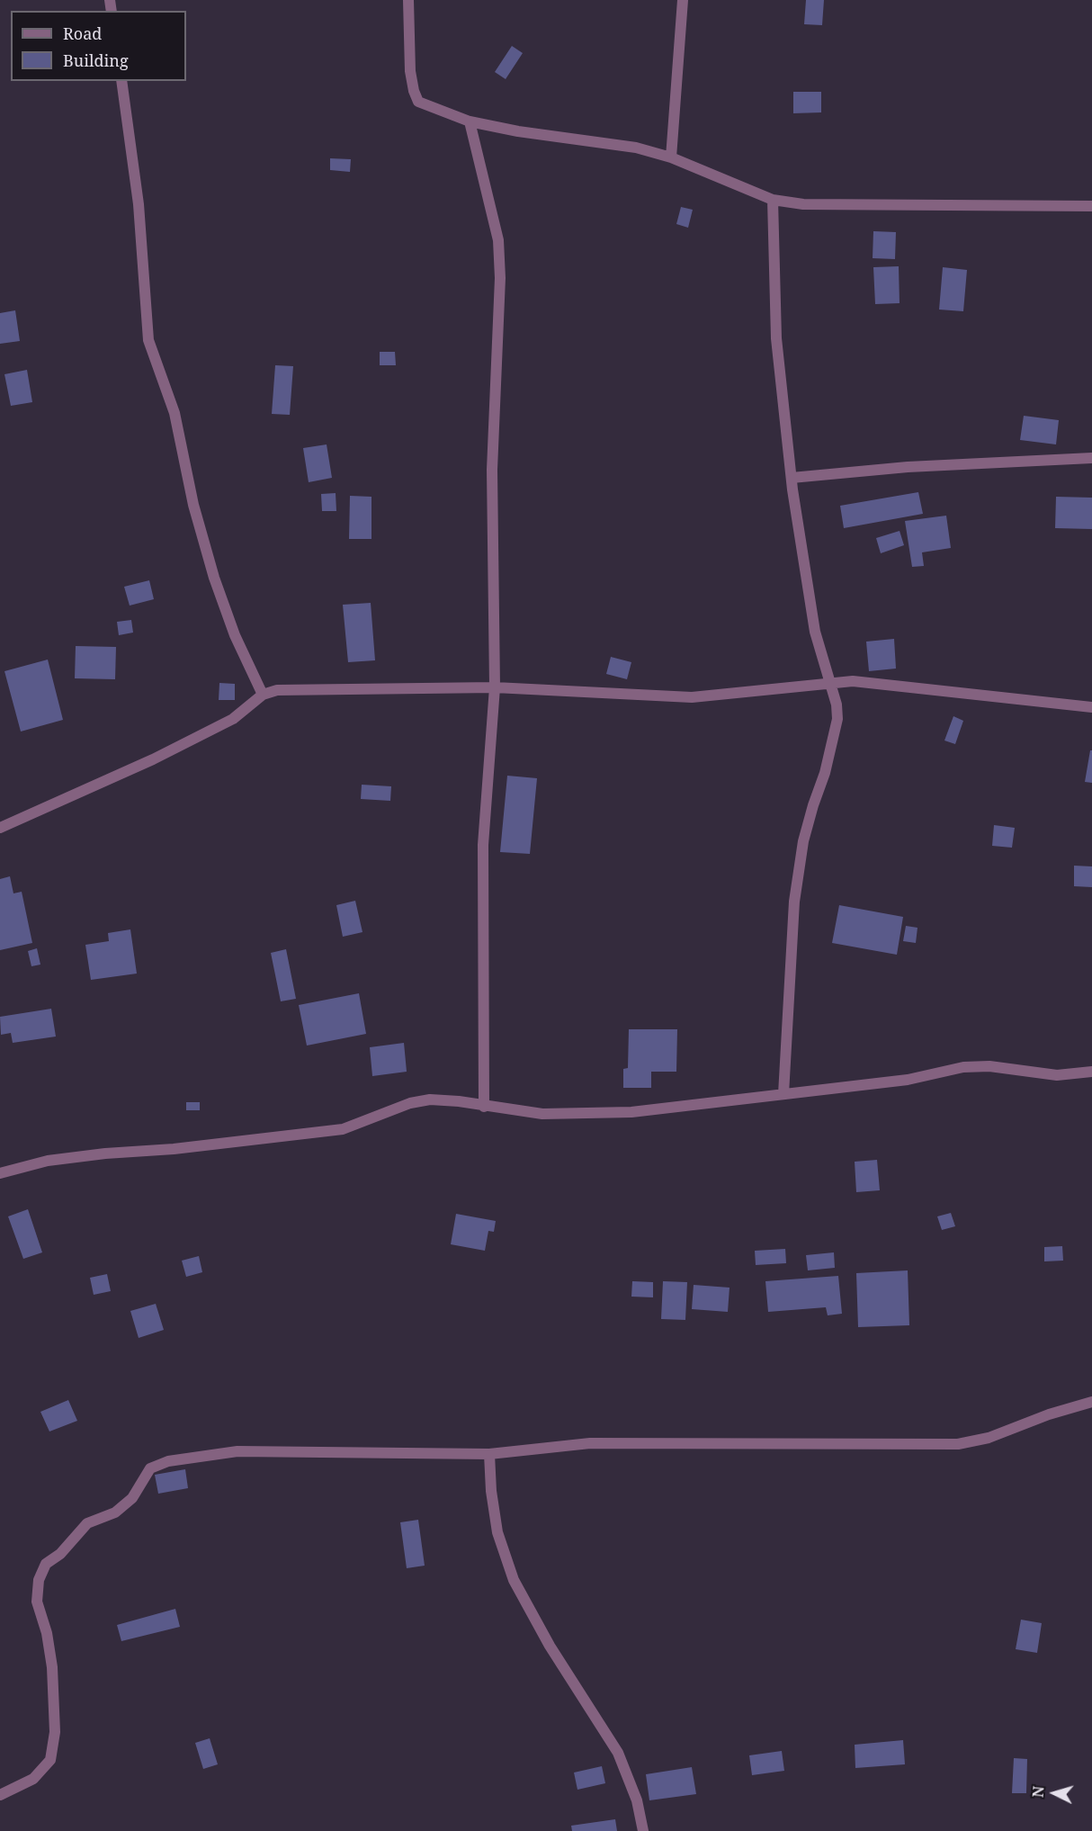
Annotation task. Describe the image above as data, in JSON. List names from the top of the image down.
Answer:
{
  "legend": ["Road", "Building"],
  "north": "left"
}
